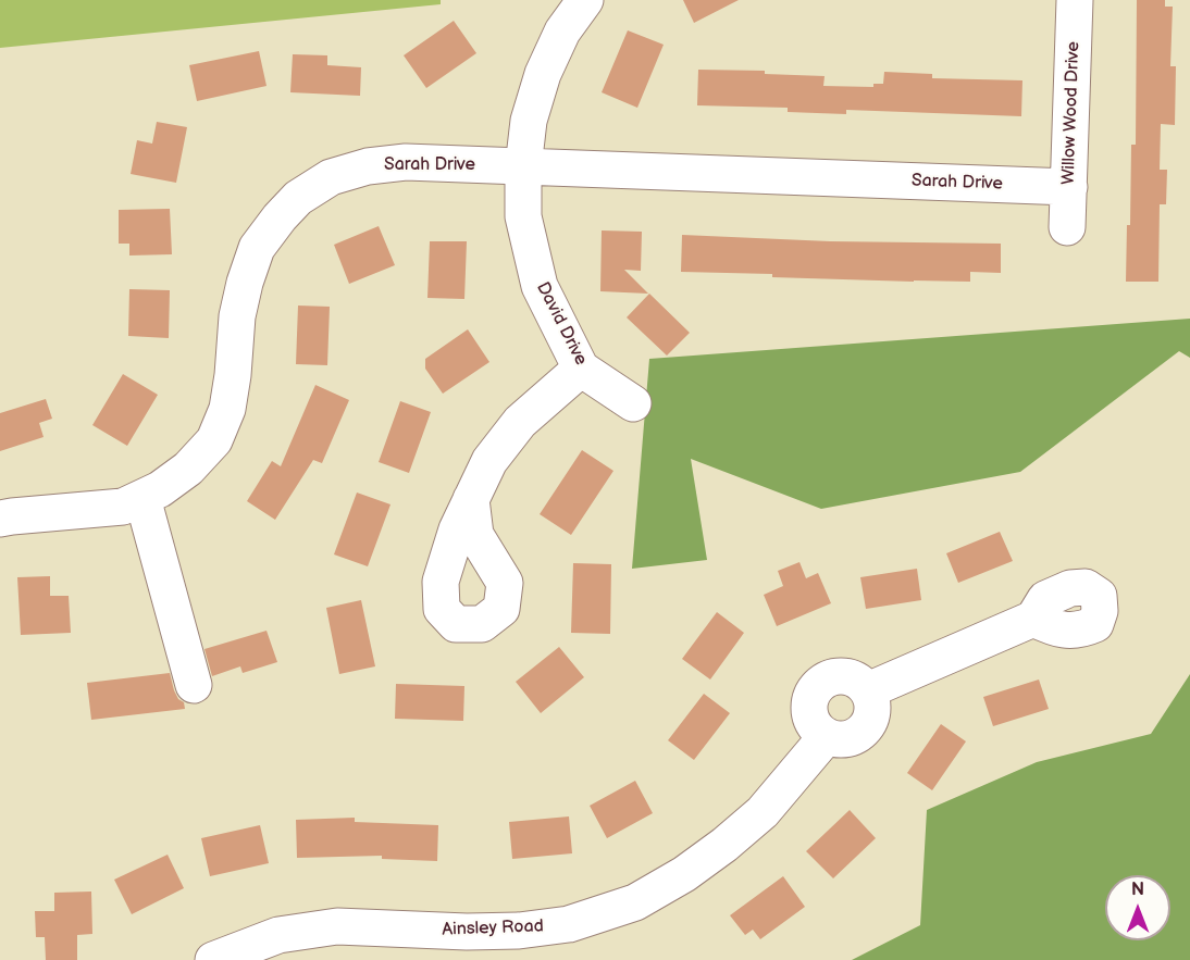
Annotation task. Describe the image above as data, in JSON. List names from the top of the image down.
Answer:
{
  "streets": {
    "street": [
      "Willow Wood Drive",
      "Sarah Drive",
      "David Drive",
      "Ainsley Road"
    ]
  },
  "crossings": [
    ["Willow Wood Drive", "Sarah Drive"],
    ["Sarah Drive", "David Drive"]
  ],
  "north": "top"
}
